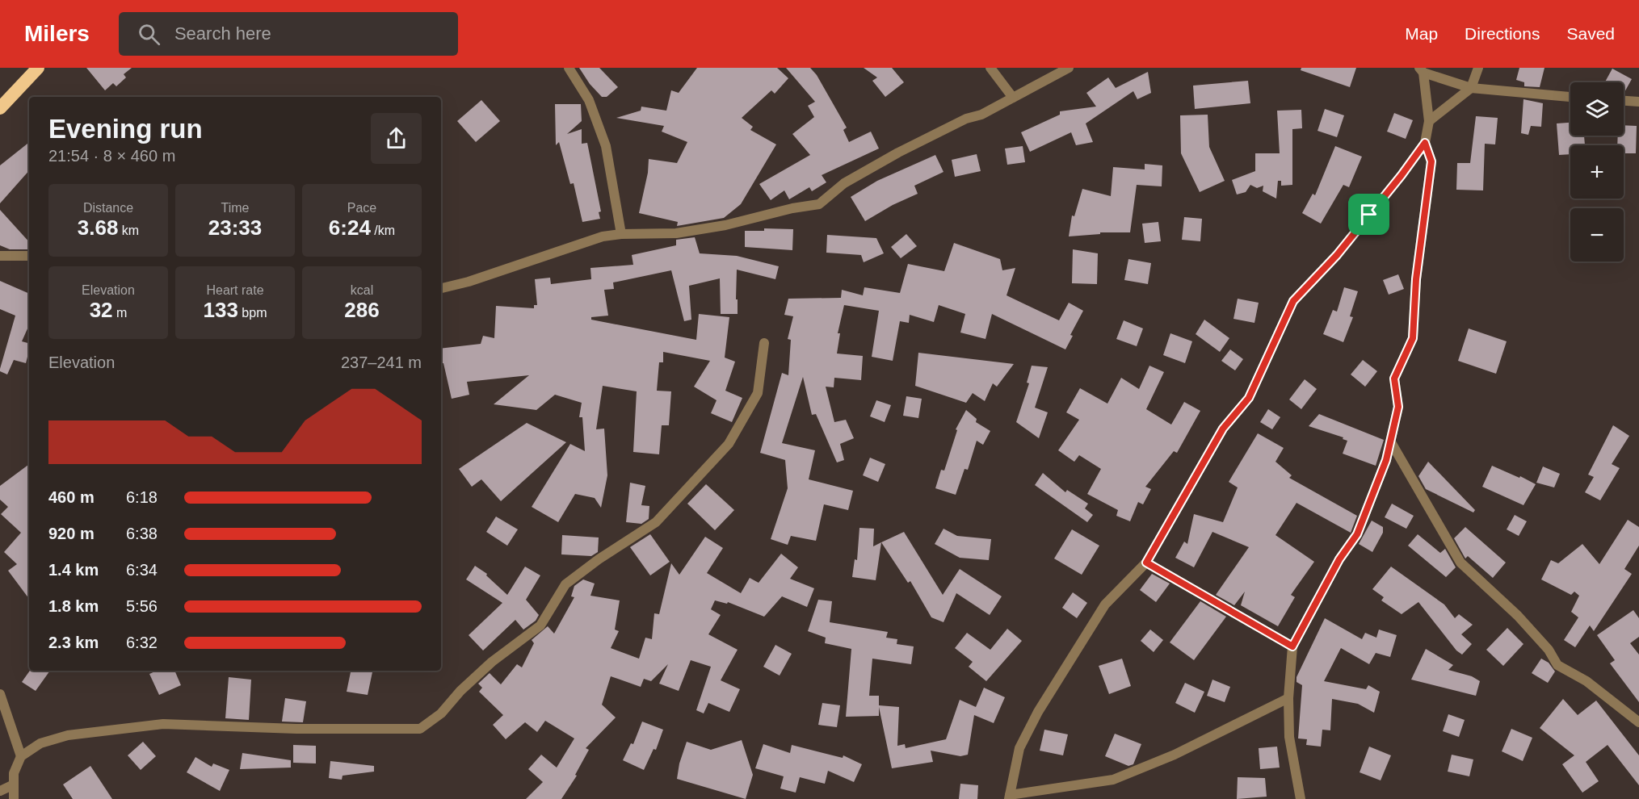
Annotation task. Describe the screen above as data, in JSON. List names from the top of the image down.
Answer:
{
  "page": {
    "header": "Milers",
    "search": "Search here",
    "nav": ["Map", "Directions", "Saved"],
    "map_buttons": ["+", "−"],
    "heading": ["Evening run", "21:54 · 8 × 460 m"],
    "stats": [
      ["Distance", "3.68 km"],
      ["Time", "23:33"],
      ["Pace", "6:24 /km"],
      ["Elevation", "32 m"],
      ["Heart rate", "133 bpm"],
      ["kcal", "286"]
    ],
    "chart": ["Elevation", "237–241 m"],
    "list": [
      {
        "name": "460 m",
        "note": "6:18"
      },
      {
        "name": "920 m",
        "note": "6:38"
      },
      {
        "name": "1.4 km",
        "note": "6:34"
      },
      {
        "name": "1.8 km",
        "note": "5:56"
      },
      {
        "name": "2.3 km",
        "note": "6:32"
      }
    ]
  }
}
